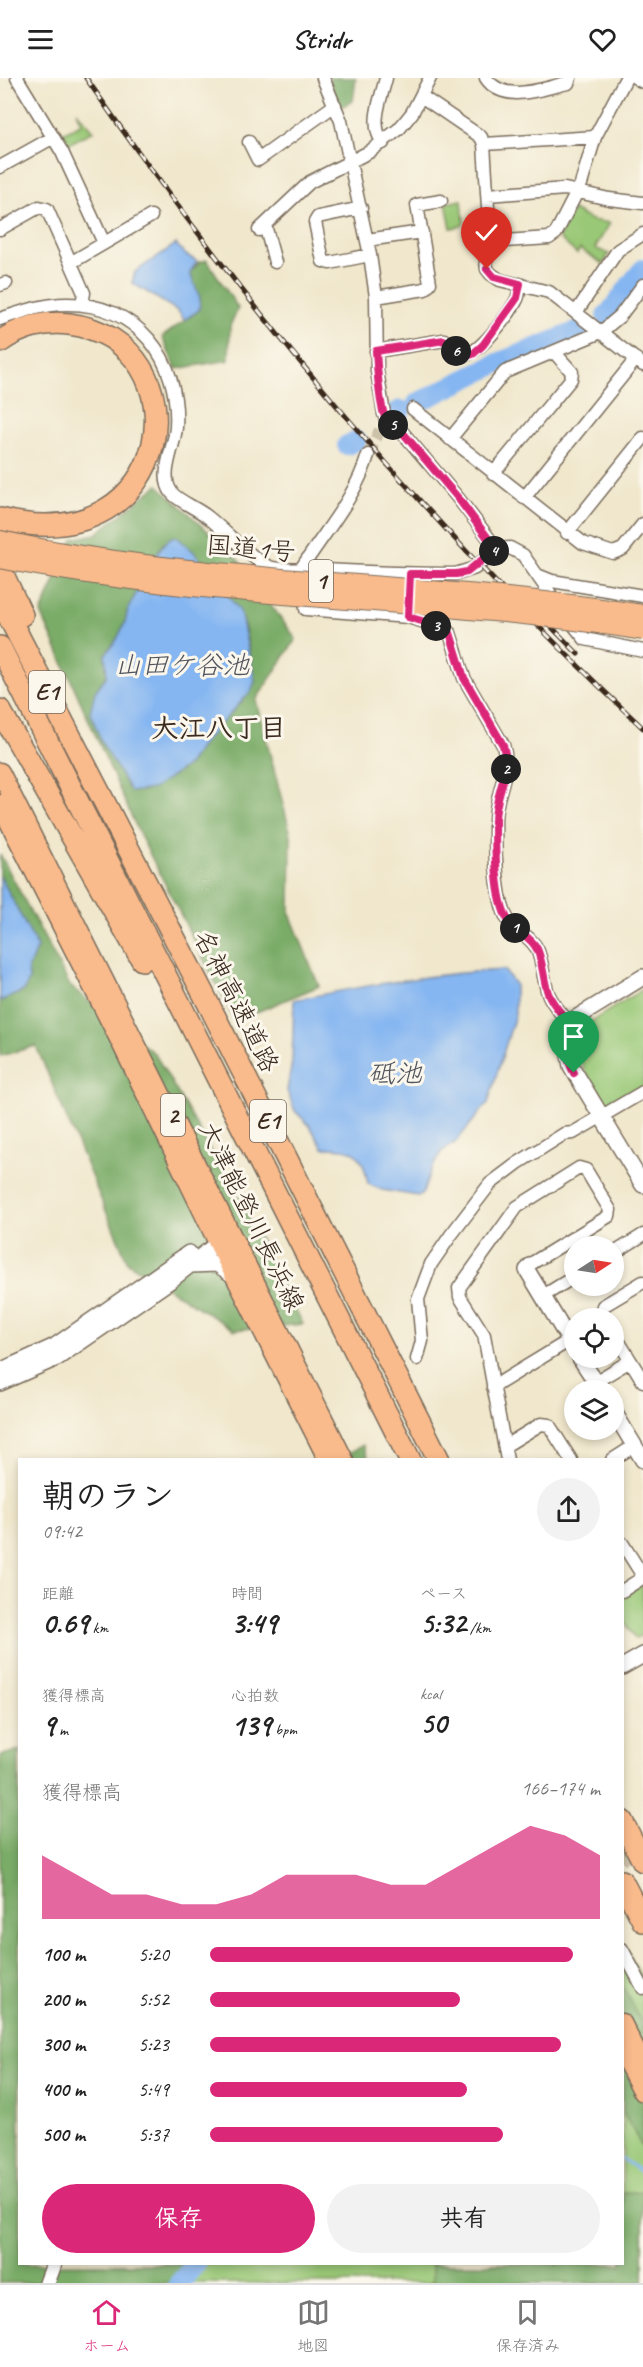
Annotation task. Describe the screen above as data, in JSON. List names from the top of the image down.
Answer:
{
  "streets": {
    "highway": [
      "国道1号",
      "1",
      "E1",
      "名神高速道路"
    ],
    "main road": ["2", "大津能登川長浜線"]
  },
  "districts": ["大江八丁目"],
  "water": ["山田ケ谷池", "砥池"],
  "north": "right",
  "page": {
    "header": "Stridr",
    "pins": [
      "6",
      "5",
      "4",
      "3",
      "2",
      "1"
    ],
    "heading": ["朝のラン", "09:42"],
    "stats": [
      ["距離", "0.69 km"],
      ["時間", "3:49"],
      ["ペース", "5:32 /km"],
      ["獲得標高", "9 m"],
      ["心拍数", "139 bpm"],
      ["kcal", "50"]
    ],
    "chart": ["獲得標高", "166–174 m"],
    "list": [
      {
        "name": "100 m",
        "note": "5:20"
      },
      {
        "name": "200 m",
        "note": "5:52"
      },
      {
        "name": "300 m",
        "note": "5:23"
      },
      {
        "name": "400 m",
        "note": "5:49"
      },
      {
        "name": "500 m",
        "note": "5:37"
      }
    ],
    "buttons": ["保存", "共有"],
    "tabs": ["ホーム", "地図", "保存済み"]
  }
}
